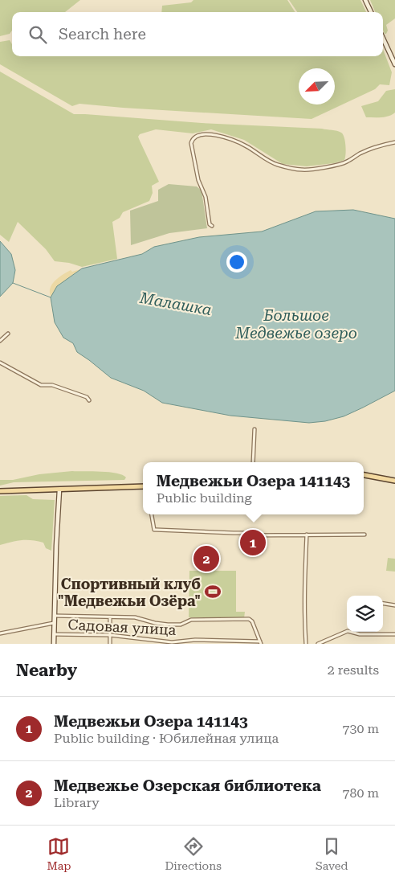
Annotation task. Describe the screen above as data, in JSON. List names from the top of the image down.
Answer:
{
  "streets": {
    "street": ["Садовая улица"]
  },
  "water": ["Малашка", "Большое Медвежье озеро"],
  "places": {
    "sports": ["Спортивный клуб \"Медвежьи Озёра\""]
  },
  "north": "bottom left",
  "page": {
    "search": "Search here",
    "popup": ["Медвежьи Озера 141143", "Public building"],
    "pins": ["1", "2"],
    "heading": ["Nearby", "2 results"],
    "list": [
      {
        "mark": "1",
        "name": "Медвежьи Озера 141143",
        "note": "Public building · Юбилейная улица",
        "value": "730 m"
      },
      {
        "mark": "2",
        "name": "Медвежье Озерская библиотека",
        "note": "Library",
        "value": "780 m"
      }
    ],
    "nav": ["Map", "Directions", "Saved"]
  }
}
